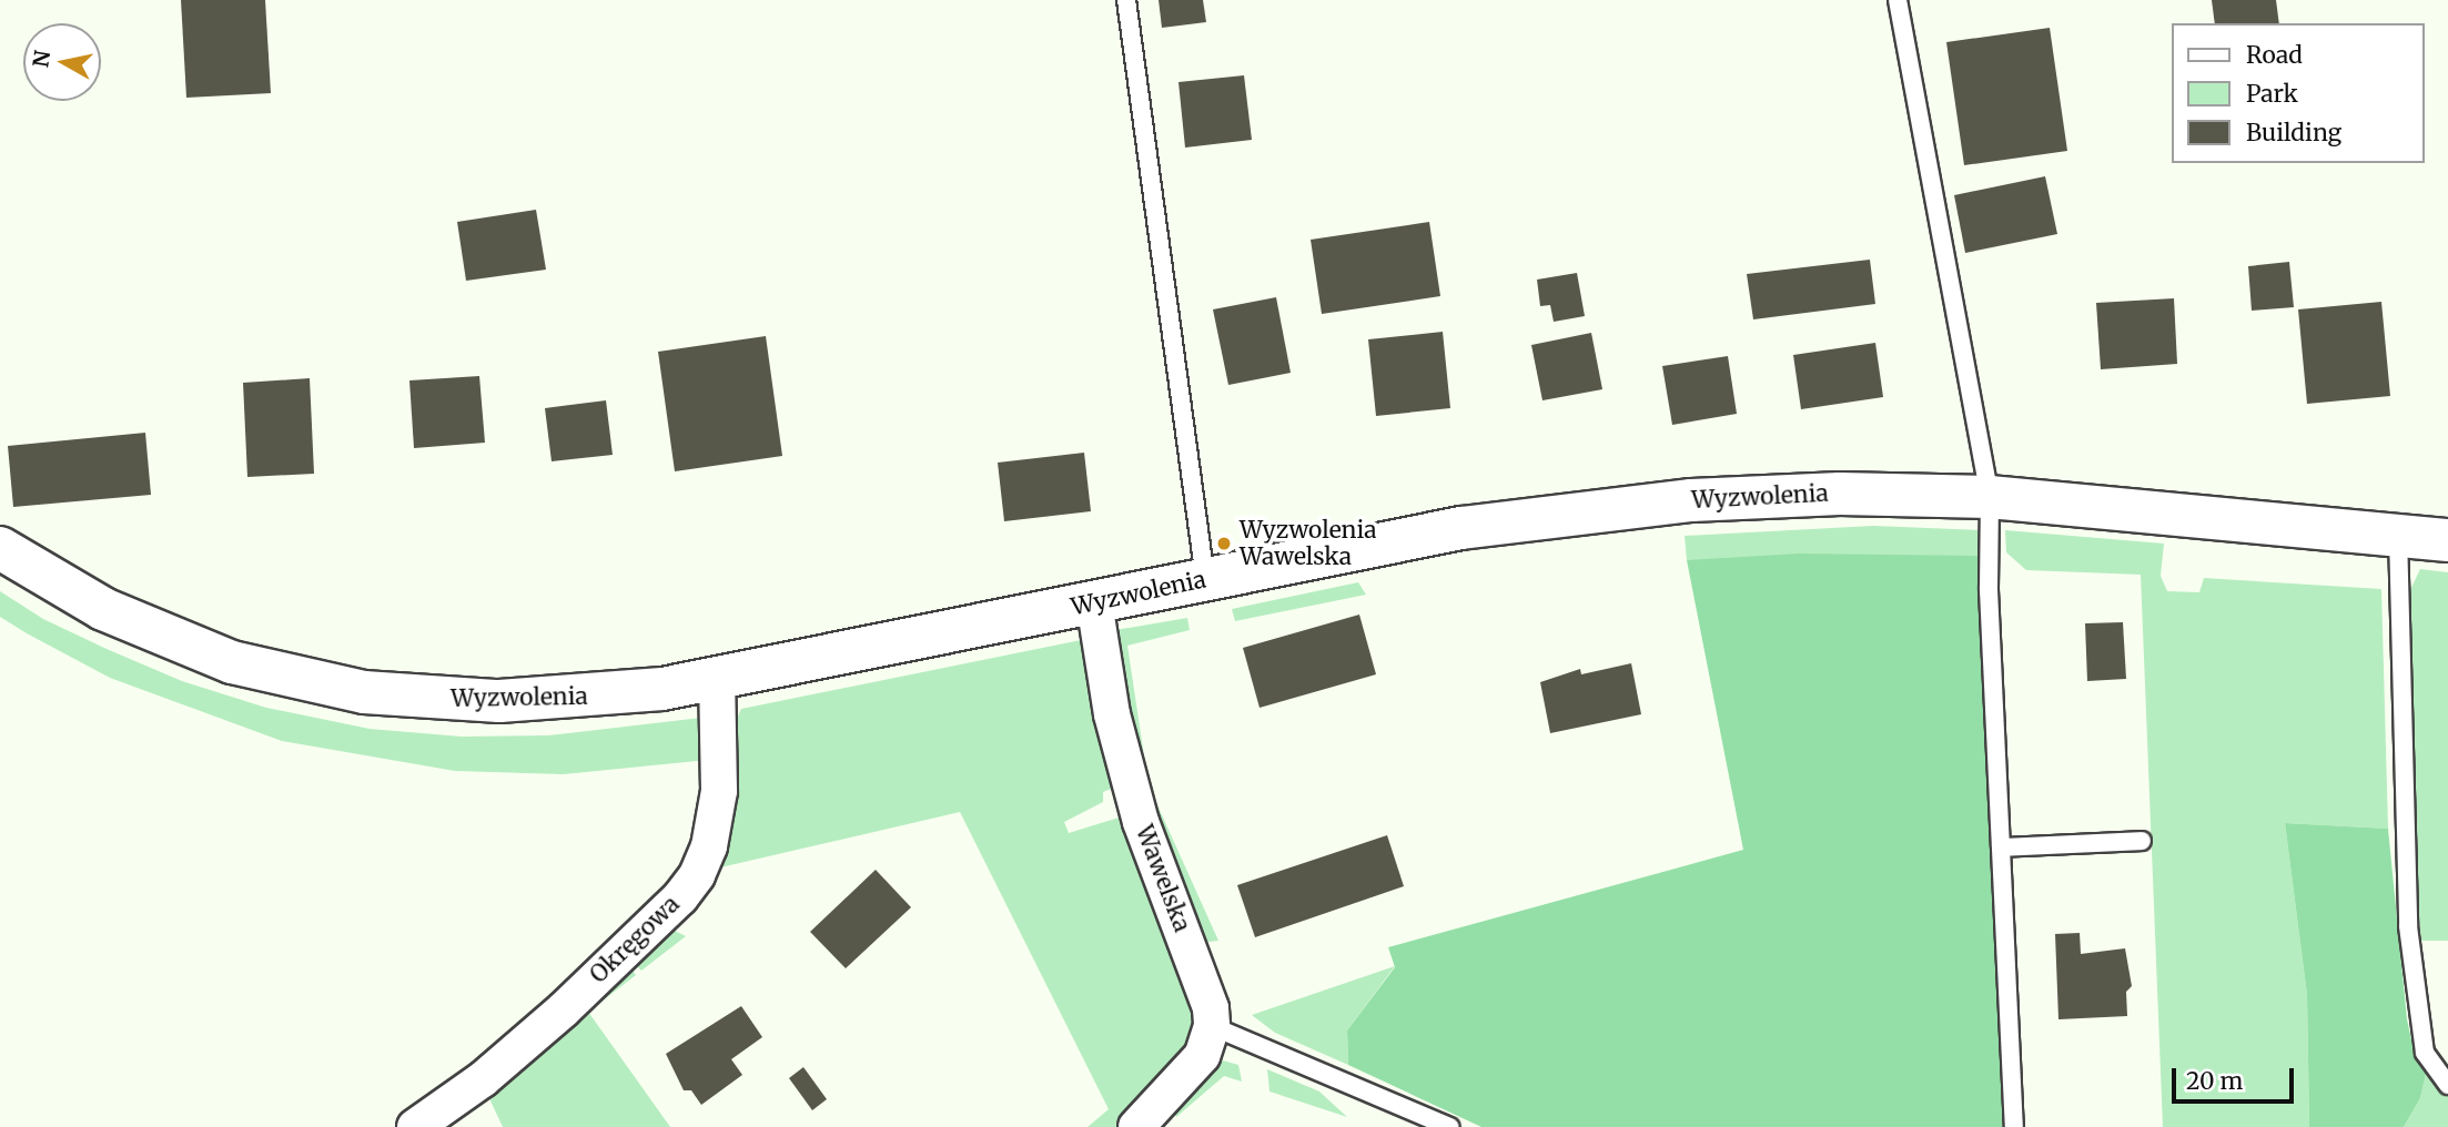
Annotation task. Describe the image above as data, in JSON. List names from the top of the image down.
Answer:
{
  "streets": {
    "street": ["Wyzwolenia", "Wawelska", "Okręgowa"]
  },
  "crossings": [
    ["Wyzwolenia", "Wawelska"],
    ["Wyzwolenia", "Okręgowa"]
  ],
  "places": ["Wyzwolenia Wawelska"],
  "legend": ["Road", "Park", "Building"],
  "scale_bar": "20 m",
  "north": "left"
}
